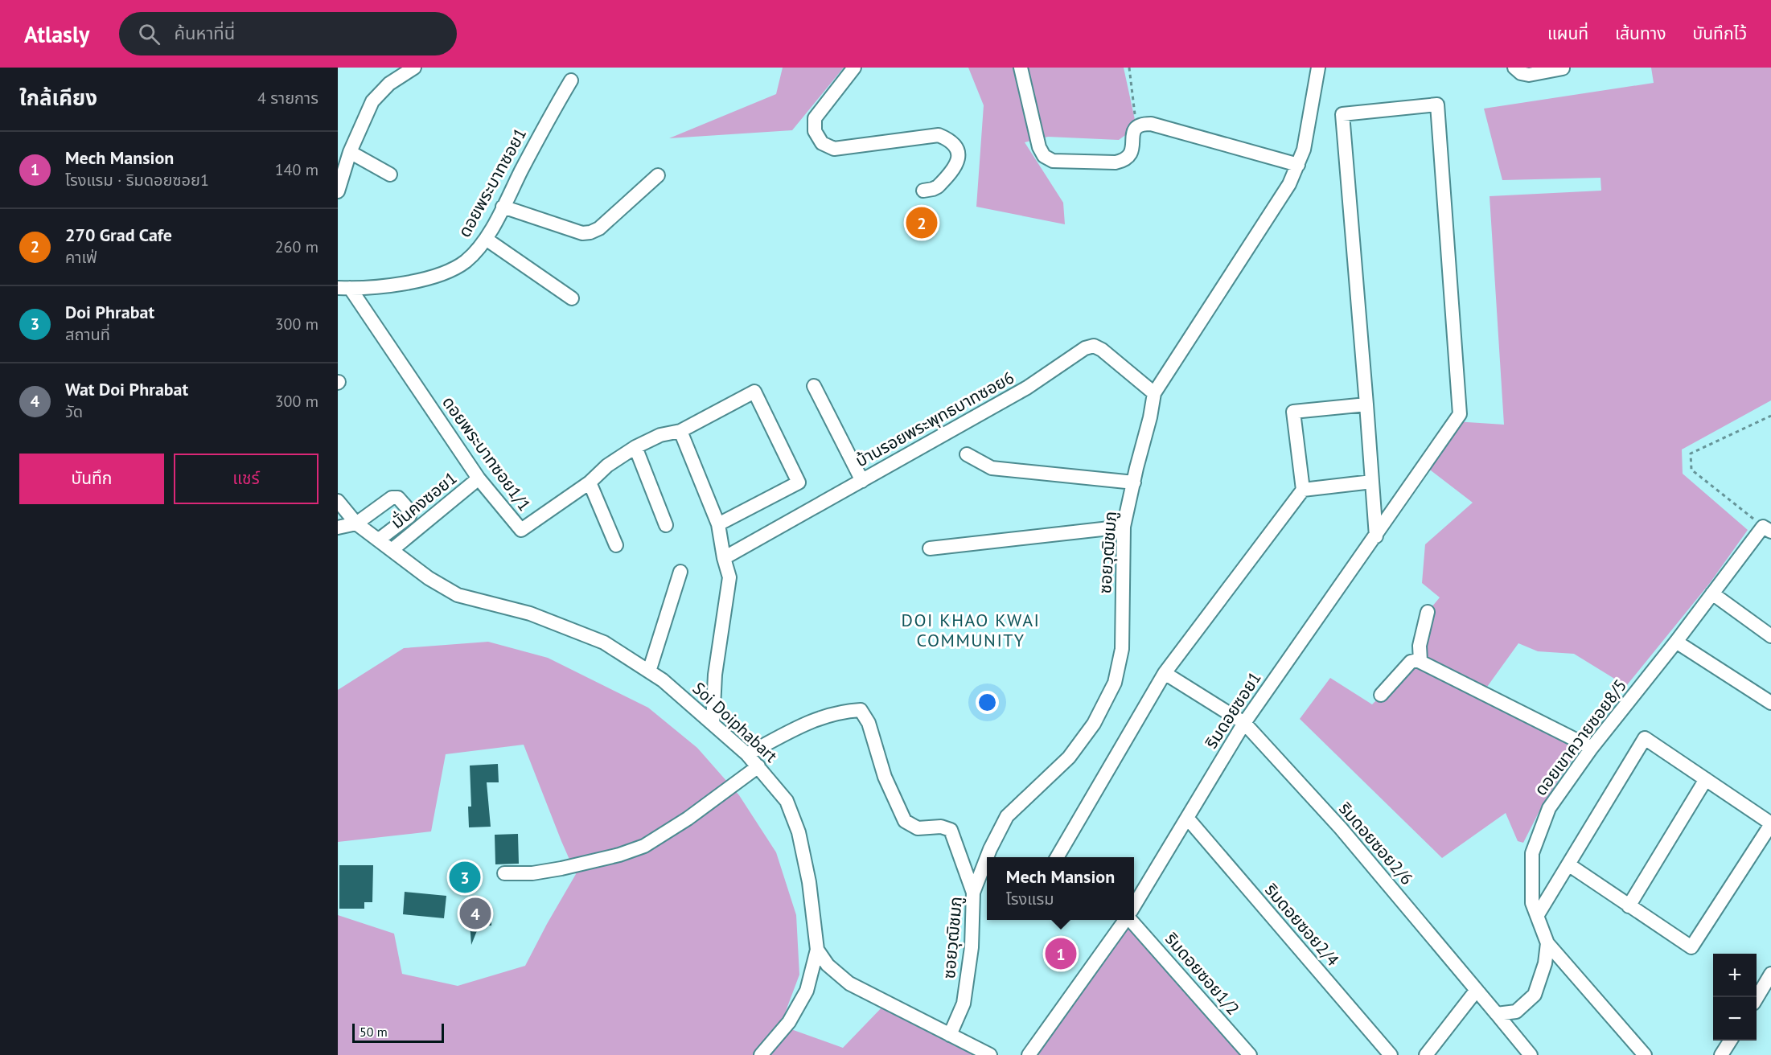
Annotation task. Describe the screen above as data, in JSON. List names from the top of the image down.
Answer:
{
  "streets": {
    "street": [
      "ดอยพระบาทซอย1",
      "บ้านรอยพระพุทธบาทซอย6",
      "ดอยพระบาทซอย1/1",
      "มั่นคงซอย1",
      "ซอยวุฒิชมภู",
      "ริมดอยซอย1",
      "Soi Doiphabart",
      "ดอยเขาควายซอย8/5",
      "ริมดอยซอย2/6",
      "ริมดอยซอย2/4",
      "ริมดอยซอย1/2"
    ]
  },
  "crossings": [
    ["ดอยพระบาทซอย1", "ดอยพระบาทซอย1/1"],
    ["บ้านรอยพระพุทธบาทซอย6", "ซอยวุฒิชมภู"],
    ["ดอยพระบาทซอย1/1", "มั่นคงซอย1"],
    ["มั่นคงซอย1", "Soi Doiphabart"],
    ["ริมดอยซอย1", "ริมดอยซอย2/6"],
    ["ริมดอยซอย1", "ริมดอยซอย2/4"]
  ],
  "districts": ["DOI KHAO KWAI COMMUNITY"],
  "scale_bar": "50 m",
  "page": {
    "header": "Atlasly",
    "search": "ค้นหาที่นี่",
    "nav": ["แผนที่", "เส้นทาง", "บันทึกไว้"],
    "heading": ["ใกล้เคียง", "4 รายการ"],
    "list": [
      {
        "mark": "1",
        "name": "Mech Mansion",
        "note": "โรงแรม · ริมดอยซอย1",
        "value": "140 m"
      },
      {
        "mark": "2",
        "name": "270 Grad Cafe",
        "note": "คาเฟ่",
        "value": "260 m"
      },
      {
        "mark": "3",
        "name": "Doi Phrabat",
        "note": "สถานที่",
        "value": "300 m"
      },
      {
        "mark": "4",
        "name": "Wat Doi Phrabat",
        "note": "วัด",
        "value": "300 m"
      }
    ],
    "pins": [
      "2",
      "3",
      "4",
      "1"
    ],
    "buttons": ["บันทึก", "แชร์"],
    "popup": ["Mech Mansion", "โรงแรม"],
    "map_buttons": ["+", "−"],
    "scale": "50 m"
  }
}
